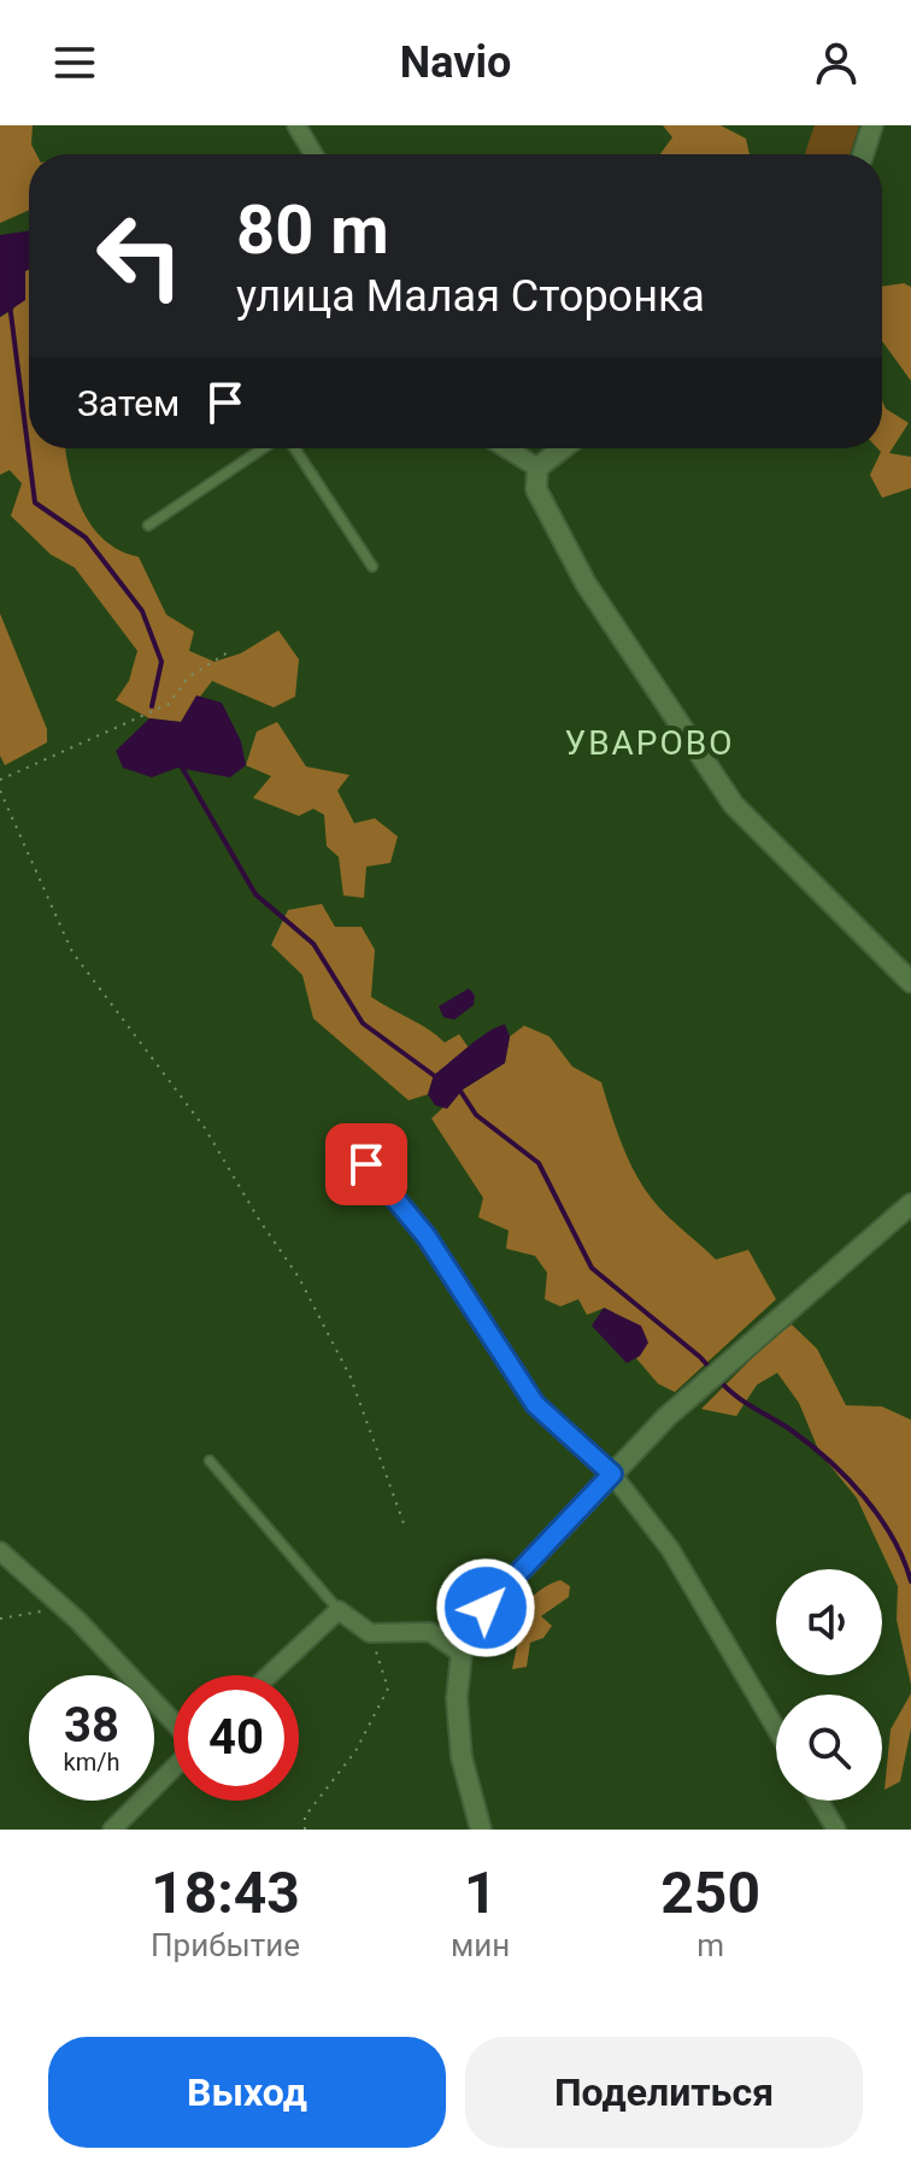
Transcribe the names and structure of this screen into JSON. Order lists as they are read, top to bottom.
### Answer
{
  "districts": ["УВАРОВО"],
  "page": {
    "header": "Navio",
    "turn": ["80 m", "улица Малая Сторонка"],
    "then": "Затем",
    "speed": "38 km/h",
    "limit": "40",
    "eta": [
      "18:43",
      "Прибытие",
      "1",
      "мин",
      "250",
      "m"
    ],
    "buttons": ["Выход", "Поделиться"]
  }
}
